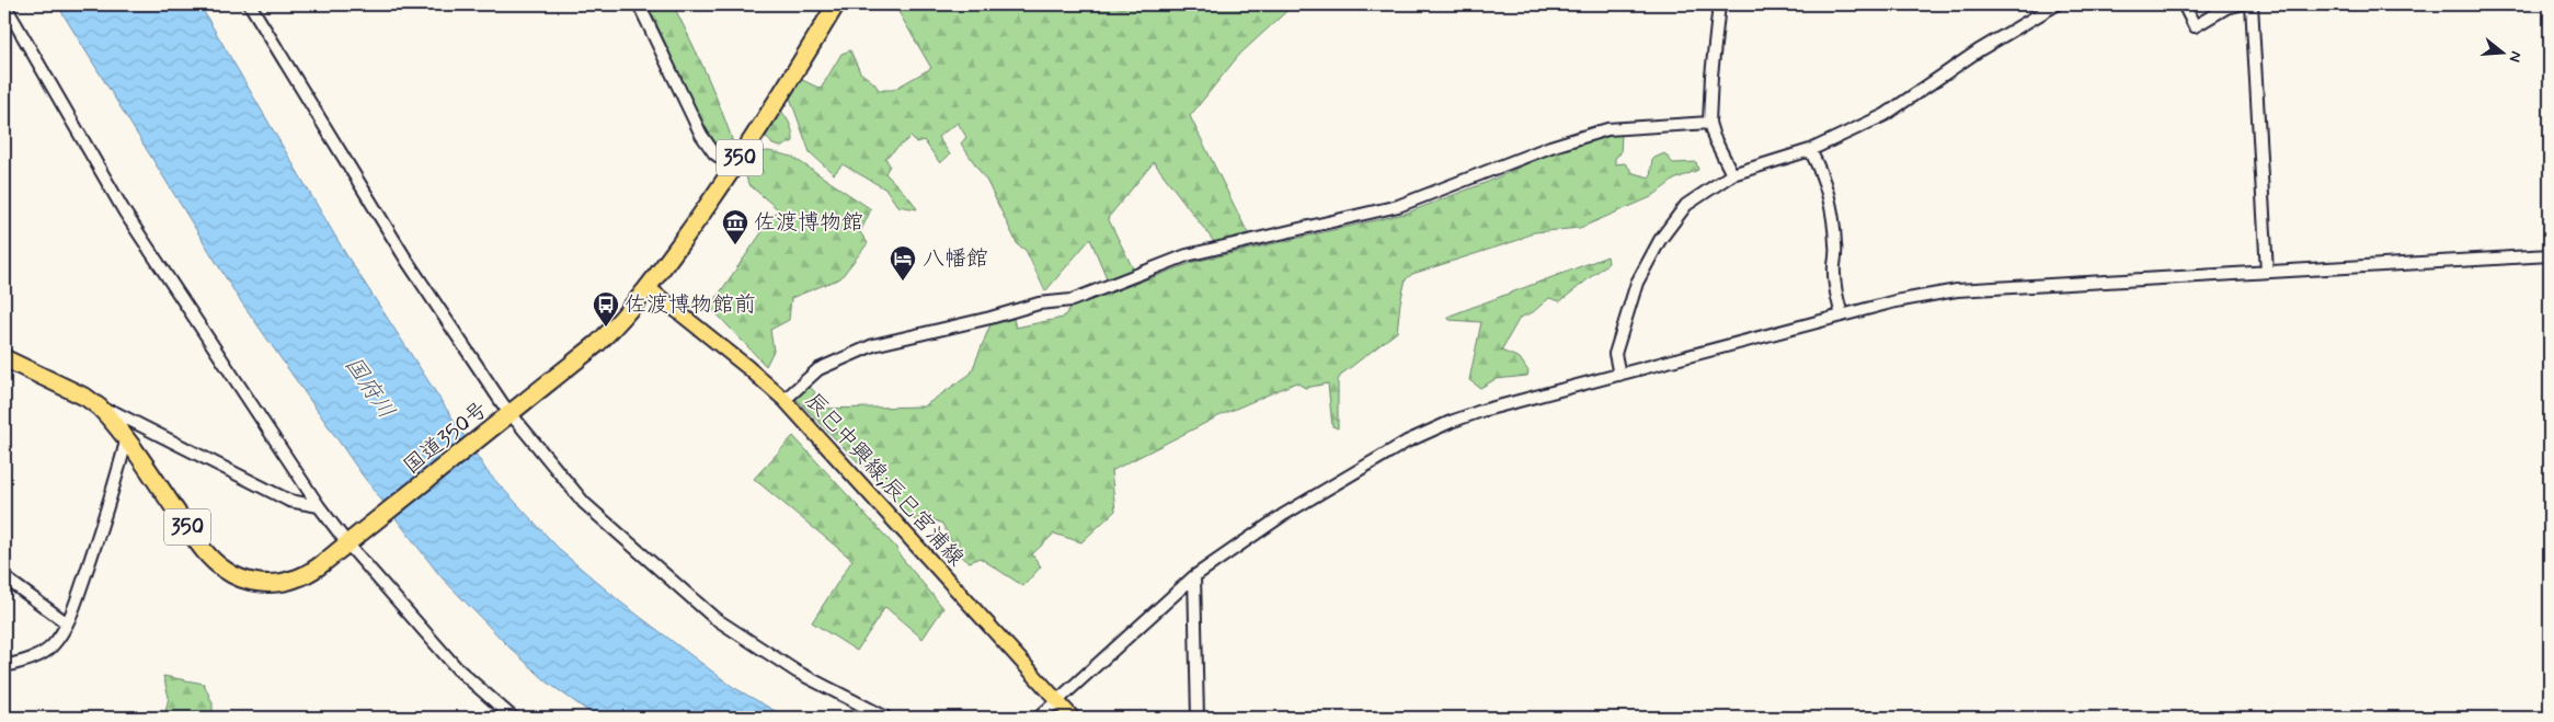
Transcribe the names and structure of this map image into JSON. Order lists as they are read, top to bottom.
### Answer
{
  "streets": {
    "highway": ["350", "国道350号"],
    "main road": ["辰巳中興線;辰巳宮浦線"]
  },
  "crossings": [
    ["国道350号", "辰巳中興線;辰巳宮浦線"]
  ],
  "water": ["国府川"],
  "places": {
    "museum": ["佐渡博物館"],
    "hotel": ["八幡館"],
    "bus stop": ["佐渡博物館前"]
  },
  "north": "right"
}
